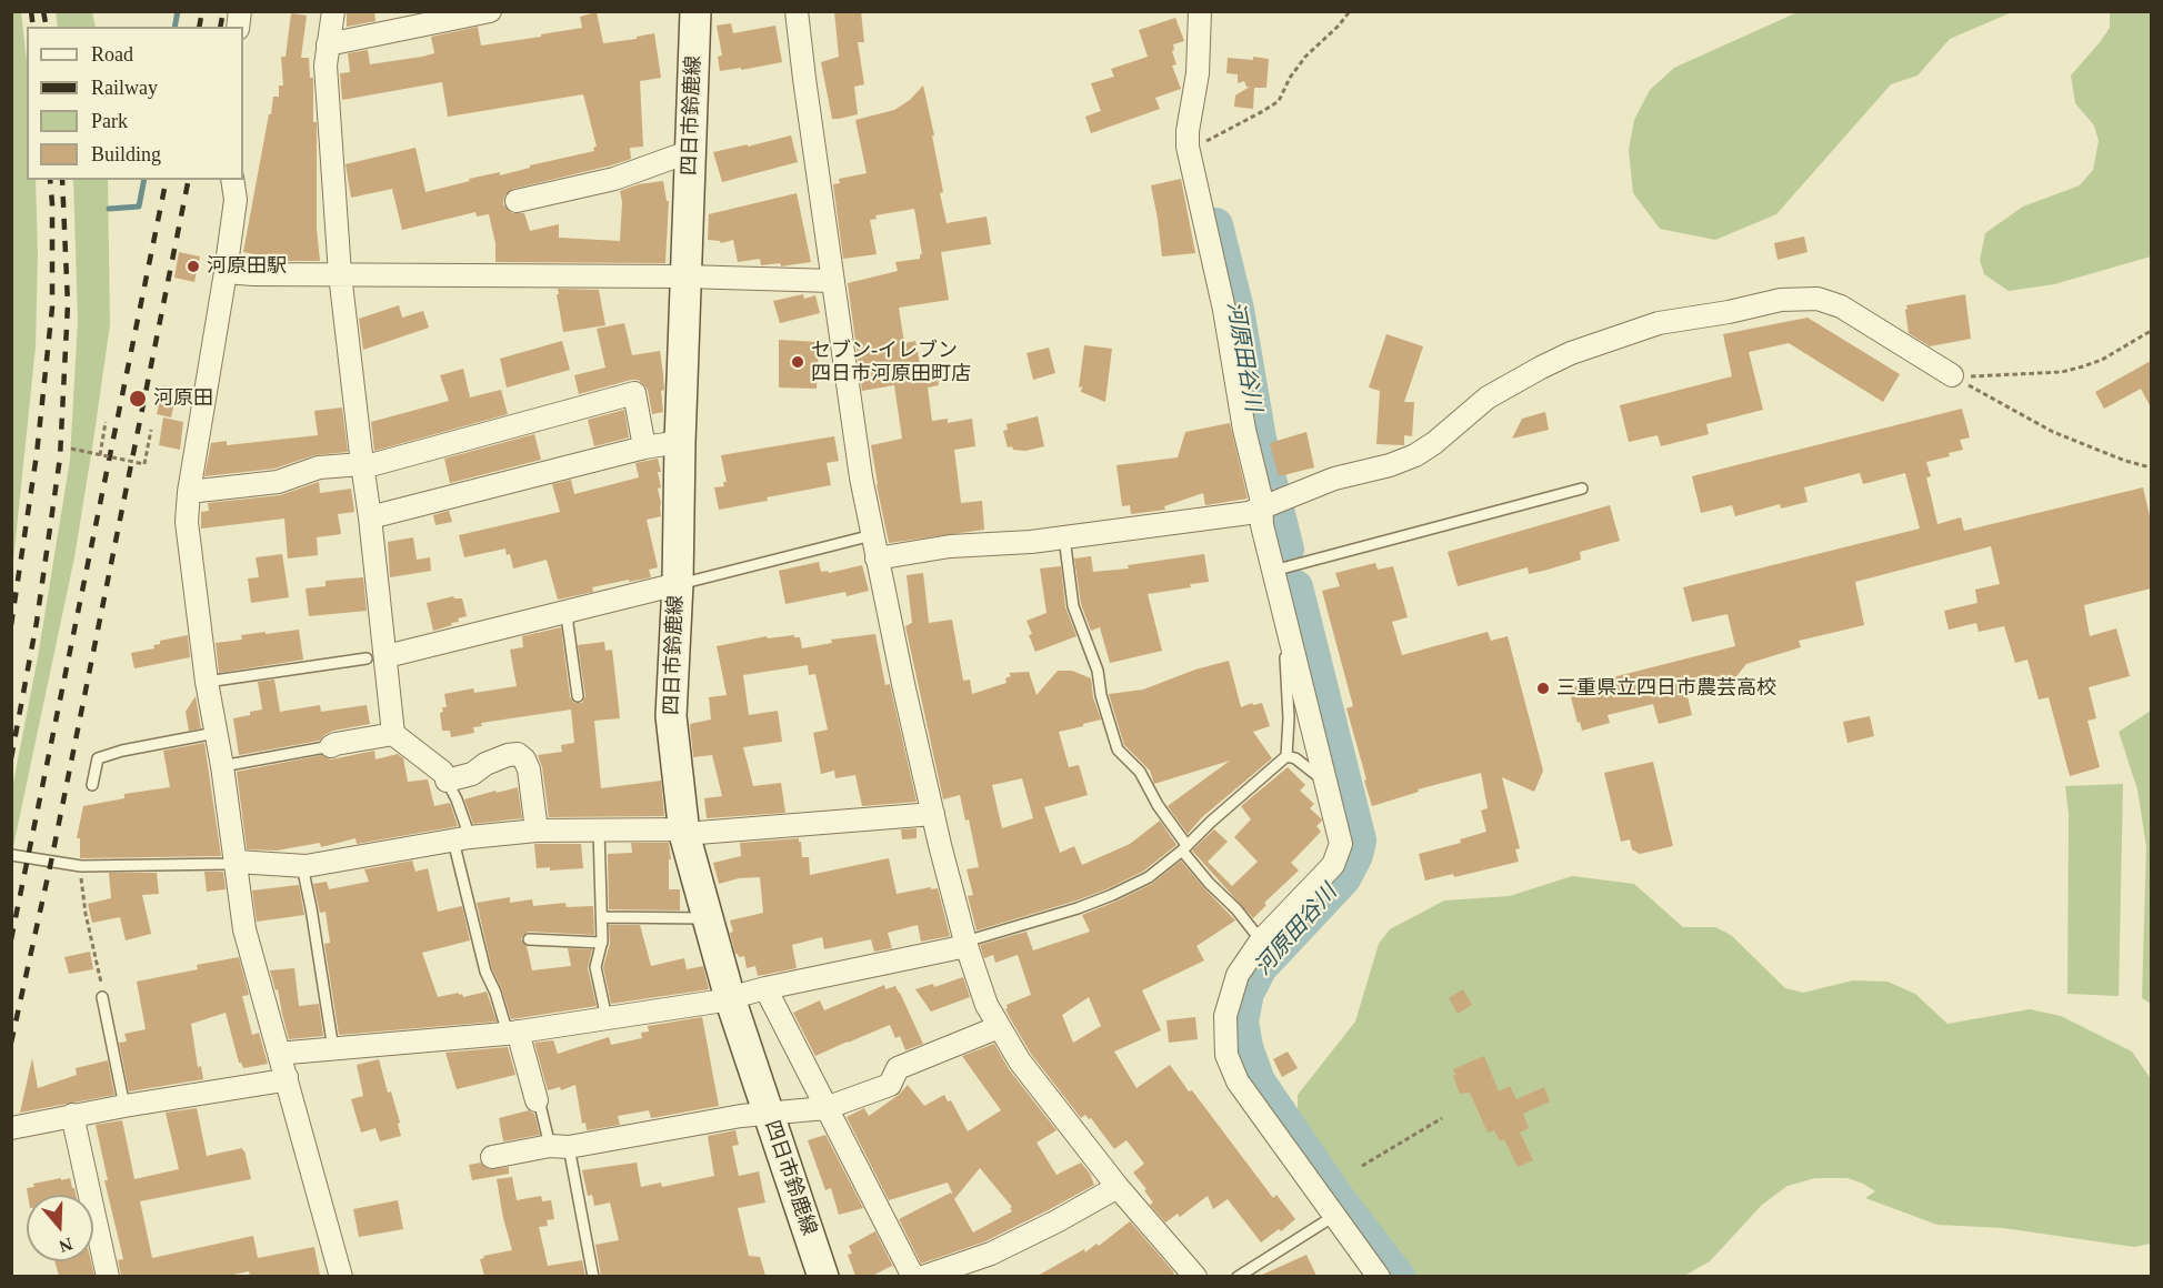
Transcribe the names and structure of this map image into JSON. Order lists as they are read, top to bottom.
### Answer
{
  "streets": {
    "main road": ["四日市鈴鹿線"]
  },
  "water": ["河原田谷川"],
  "places": [
    "河原田駅",
    "セブン-イレブン 四日市河原田町店",
    "河原田",
    "三重県立四日市農芸高校"
  ],
  "legend": [
    "Road",
    "Railway",
    "Park",
    "Building"
  ],
  "north": "bottom"
}
